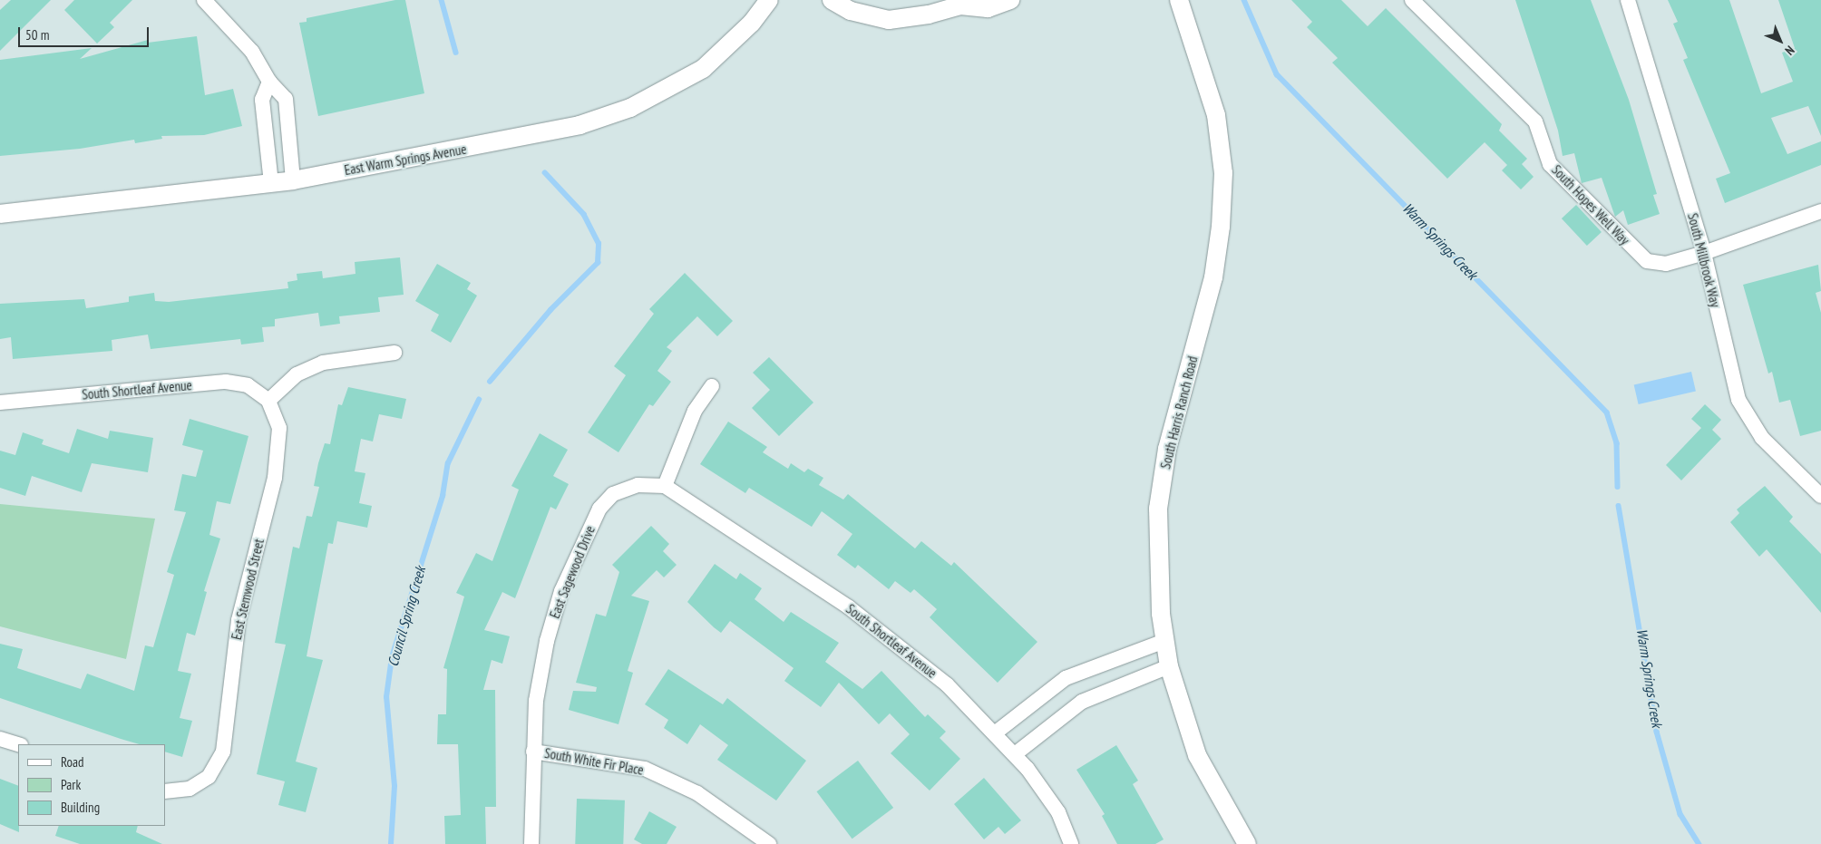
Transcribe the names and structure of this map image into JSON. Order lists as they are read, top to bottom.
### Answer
{
  "streets": {
    "street": [
      "East Warm Springs Avenue",
      "South Hopes Well Way",
      "South Millbrook Way",
      "South Shortleaf Avenue",
      "South Harris Ranch Road",
      "East Sagewood Drive",
      "East Stemwood Street",
      "South White Fir Place"
    ]
  },
  "crossings": [
    ["South Hopes Well Way", "South Millbrook Way"],
    ["South Shortleaf Avenue", "East Sagewood Drive"],
    ["South Shortleaf Avenue", "East Stemwood Street"],
    ["East Sagewood Drive", "South White Fir Place"]
  ],
  "water": ["Warm Springs Creek", "Council Spring Creek"],
  "legend": ["Road", "Park", "Building"],
  "scale_bar": "50 m",
  "north": "bottom right"
}
